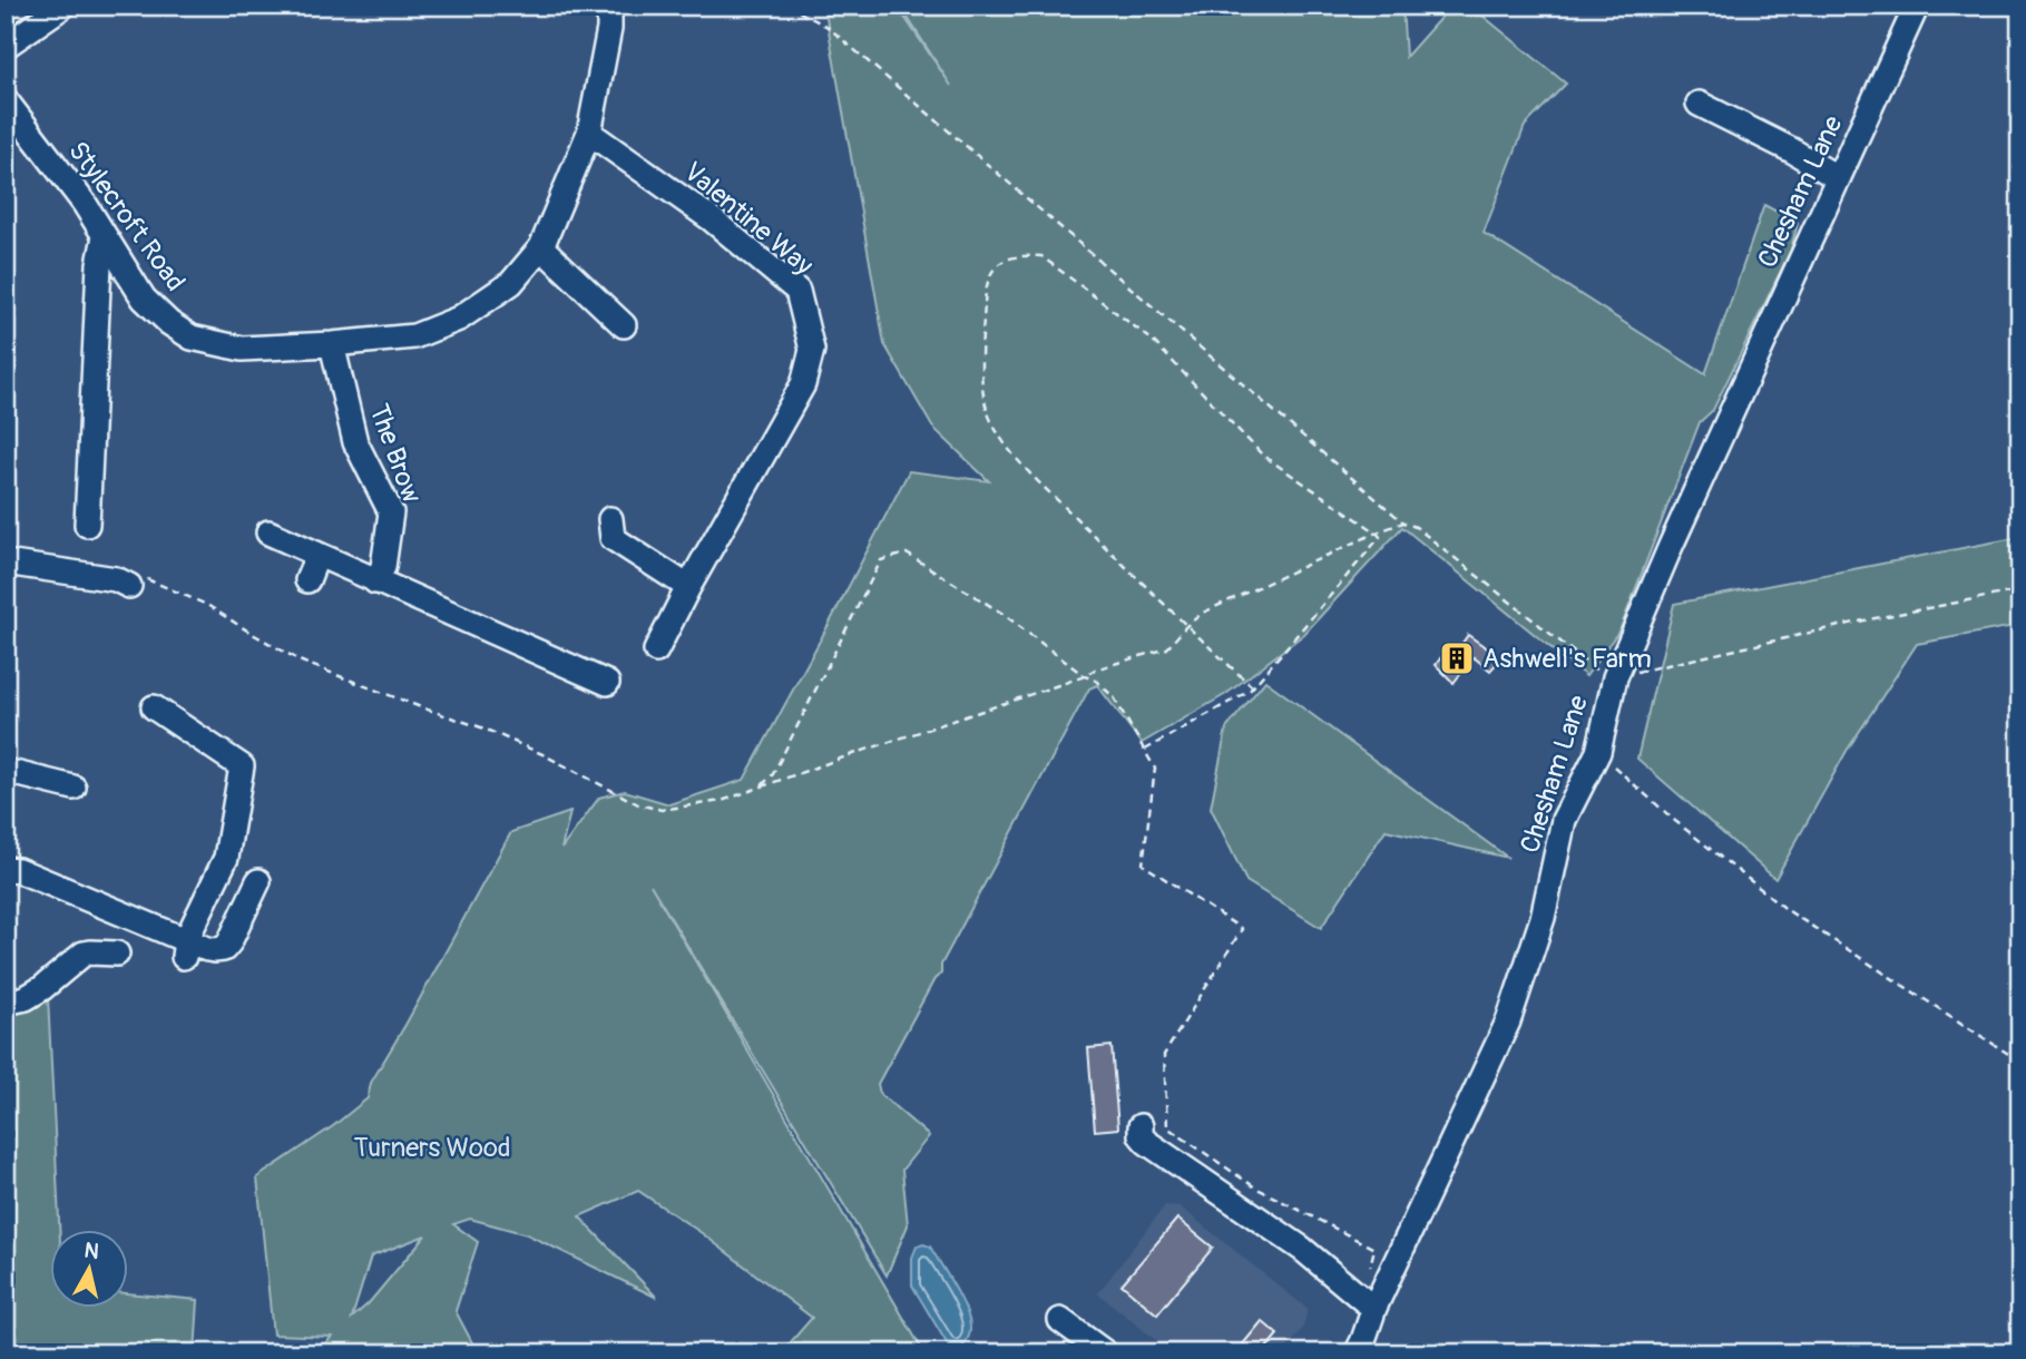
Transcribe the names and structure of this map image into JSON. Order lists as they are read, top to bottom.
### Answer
{
  "streets": {
    "street": [
      "Chesham Lane",
      "Stylecroft Road",
      "Valentine Way",
      "The Brow"
    ]
  },
  "crossings": [
    ["Stylecroft Road", "Valentine Way"],
    ["Stylecroft Road", "The Brow"]
  ],
  "parks": ["Turners Wood"],
  "places": {
    "building": ["Ashwell's Farm"]
  },
  "north": "top"
}
